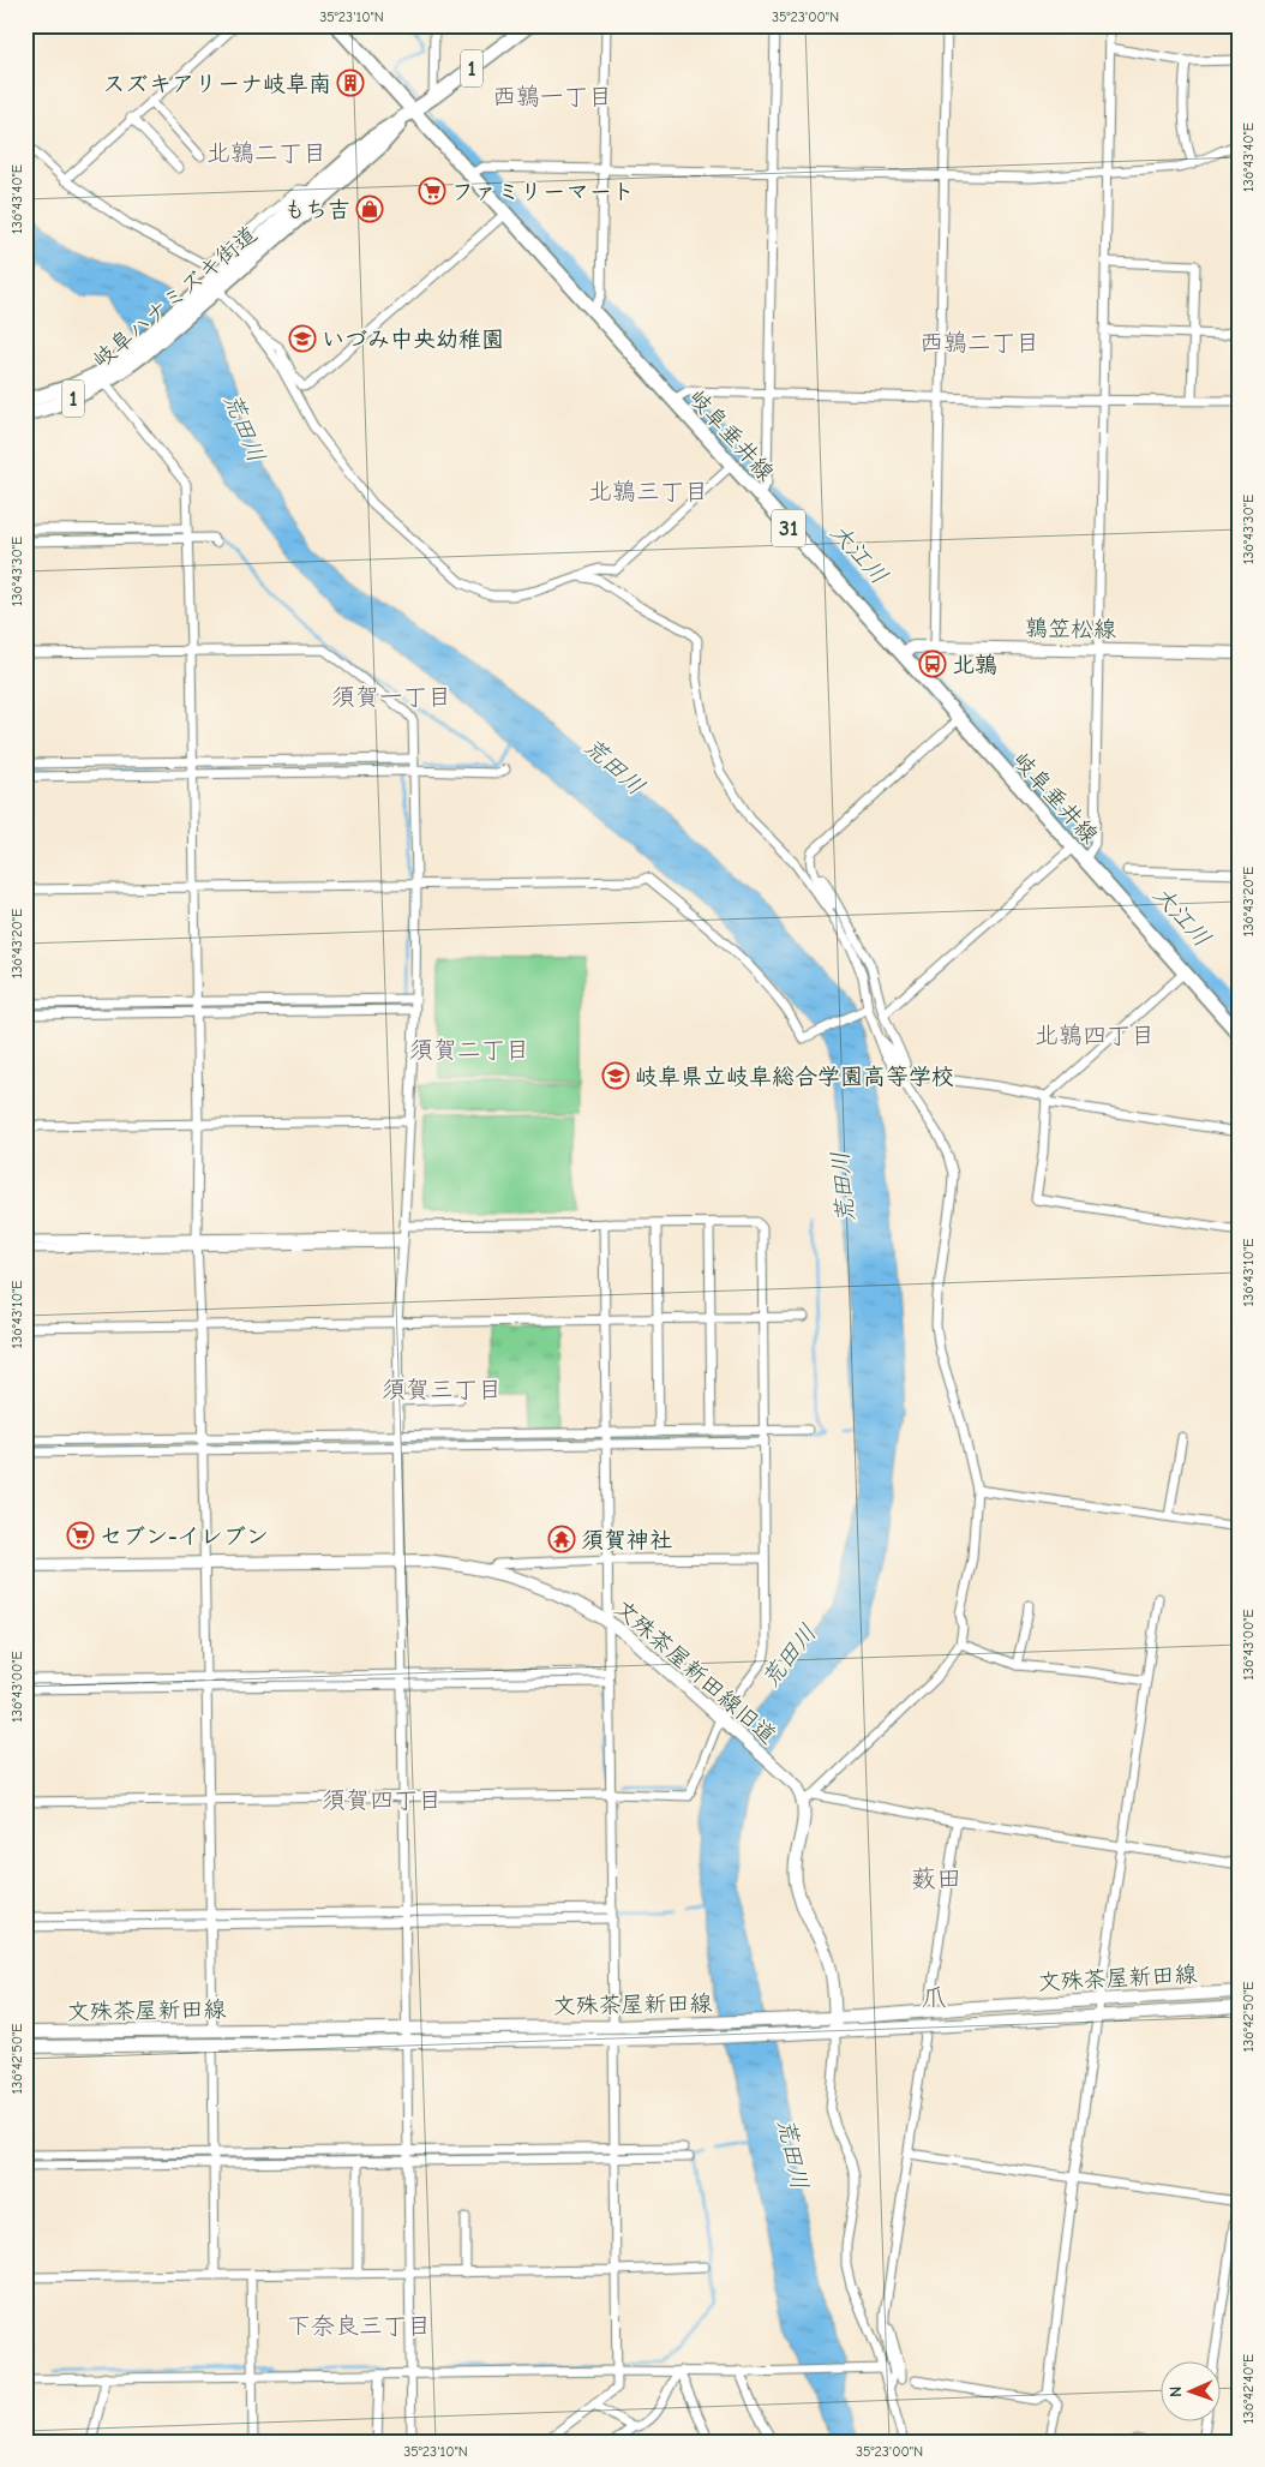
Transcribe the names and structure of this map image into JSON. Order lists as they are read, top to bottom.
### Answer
{
  "streets": {
    "main road": [
      "1",
      "岐阜ハナミズキ街道",
      "岐阜垂井線",
      "31",
      "鶉笠松線",
      "文殊茶屋新田線旧道",
      "文殊茶屋新田線"
    ]
  },
  "crossings": [
    ["岐阜ハナミズキ街道", "岐阜垂井線"],
    ["岐阜垂井線", "鶉笠松線"]
  ],
  "districts": [
    "西鶉一丁目",
    "北鶉二丁目",
    "西鶉二丁目",
    "北鶉三丁目",
    "須賀一丁目",
    "北鶉四丁目",
    "須賀二丁目",
    "須賀三丁目",
    "須賀四丁目",
    "薮田",
    "爪",
    "下奈良三丁目"
  ],
  "water": ["荒田川", "大江川"],
  "places": {
    "building": ["スズキアリーナ岐阜南"],
    "supermarket": ["ファミリーマート", "セブン-イレブン"],
    "shop": ["もち吉"],
    "school or university": ["いづみ中央幼稚園", "岐阜県立岐阜総合学園高等学校"],
    "bus stop": ["北鶉"],
    "temple": ["須賀神社"]
  },
  "north": "left",
  "coordinates": [
    "35°23'10\"N",
    "35°23'00\"N",
    "136°43'40\"E",
    "136°43'30\"E",
    "136°43'20\"E",
    "136°43'10\"E",
    "136°43'00\"E",
    "136°42'50\"E",
    "136°42'40\"E"
  ]
}
